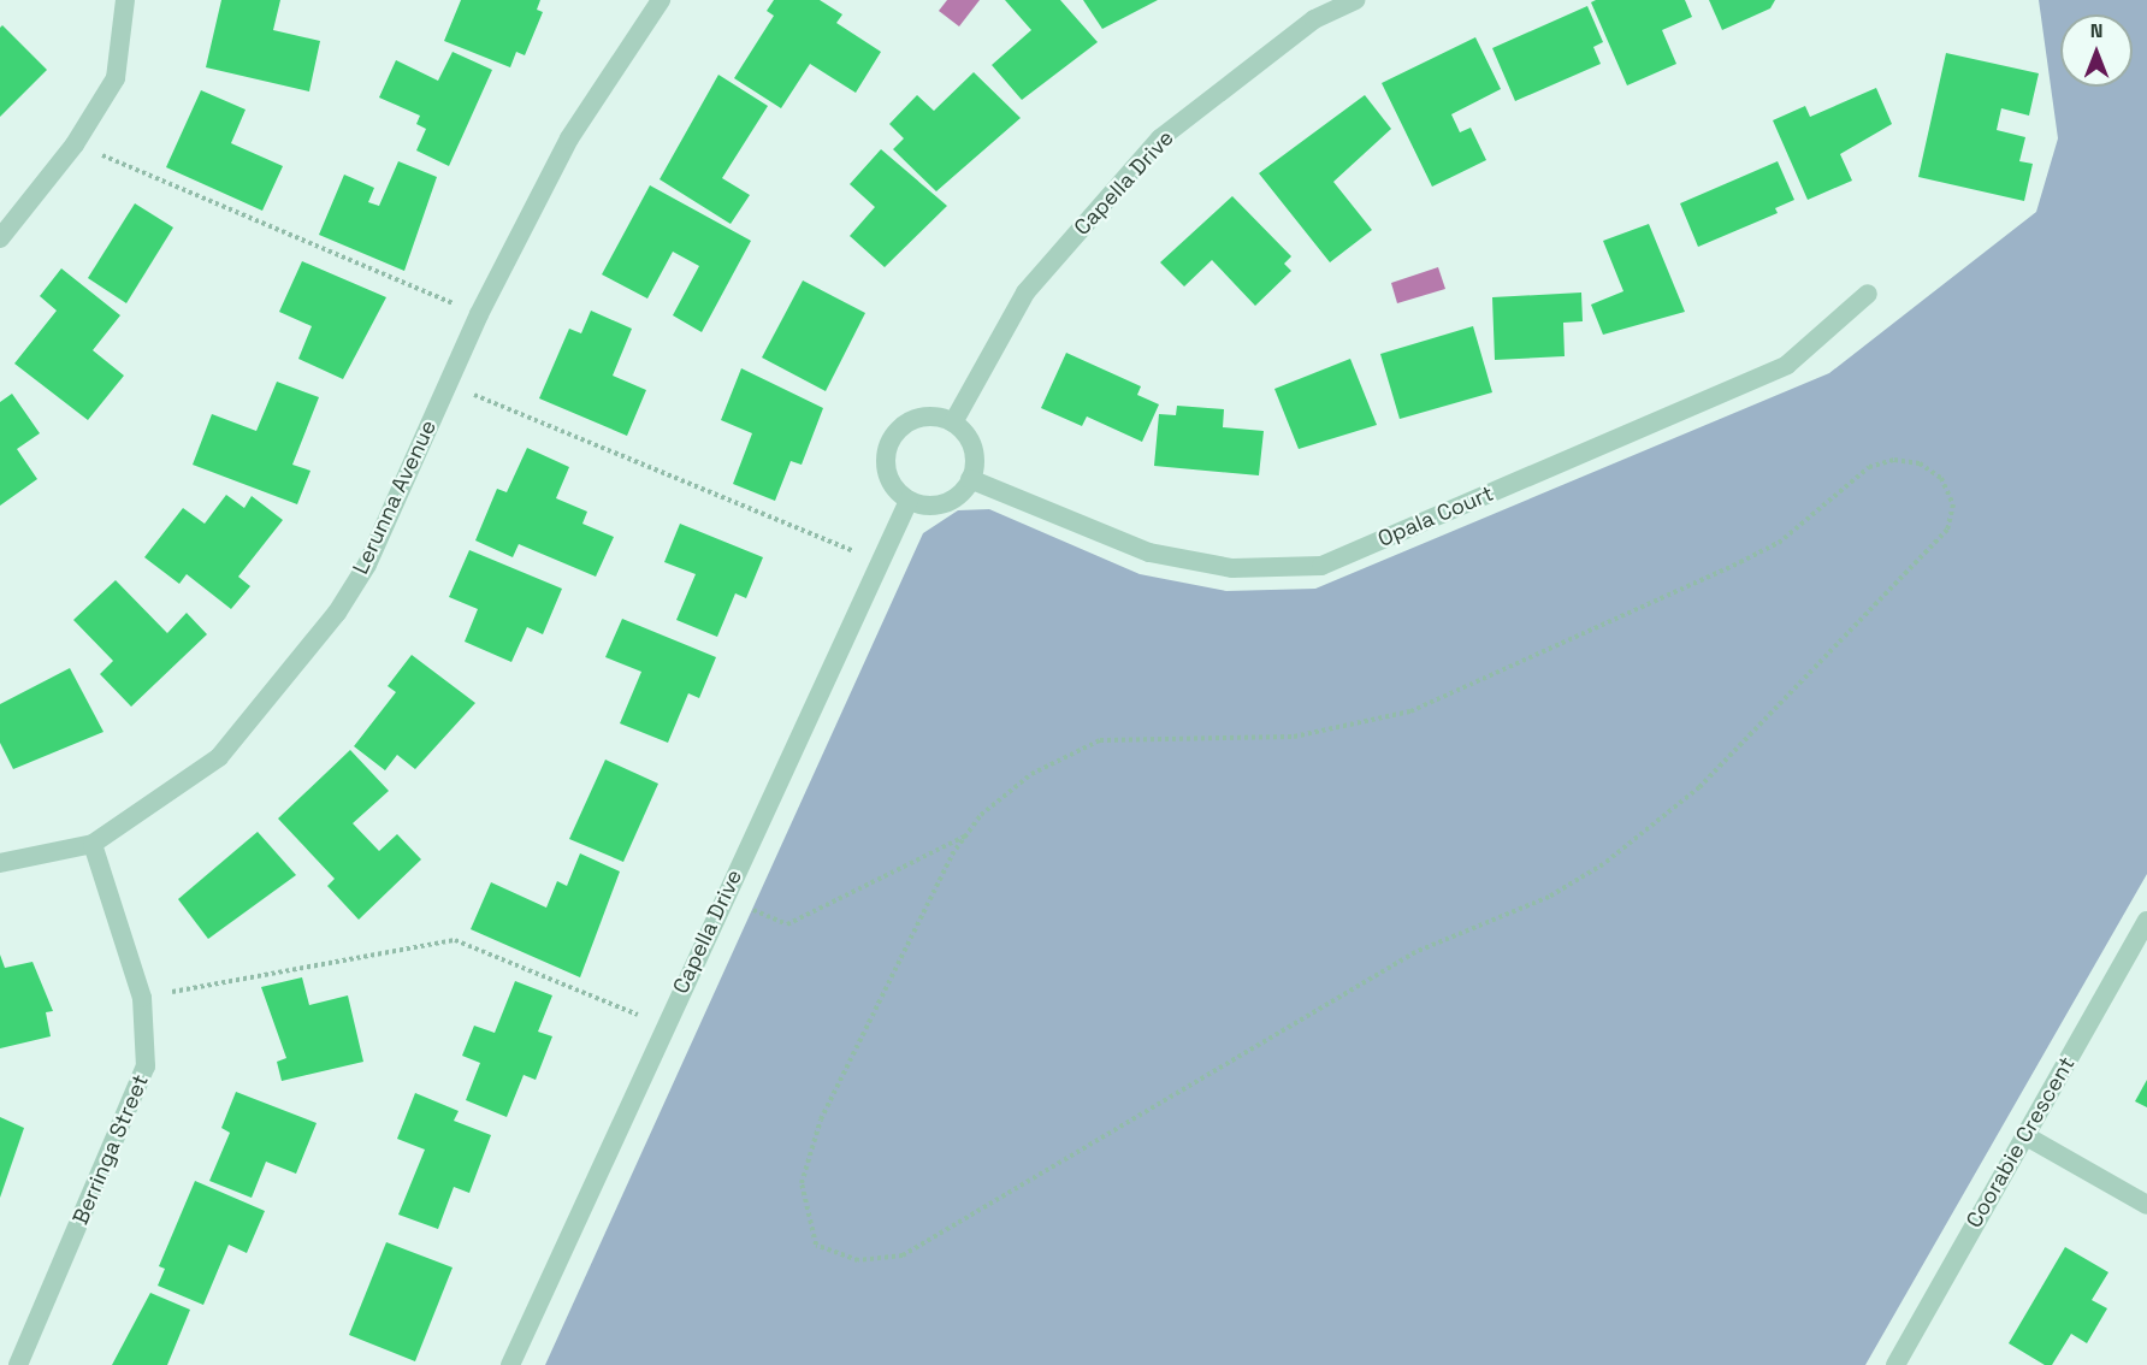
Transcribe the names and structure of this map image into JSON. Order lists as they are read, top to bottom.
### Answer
{
  "streets": {
    "street": [
      "Capella Drive",
      "Lerunna Avenue",
      "Opala Court",
      "Coorabie Crescent",
      "Berringa Street"
    ]
  },
  "crossings": [
    ["Capella Drive", "Opala Court"],
    ["Lerunna Avenue", "Berringa Street"]
  ],
  "north": "top"
}
